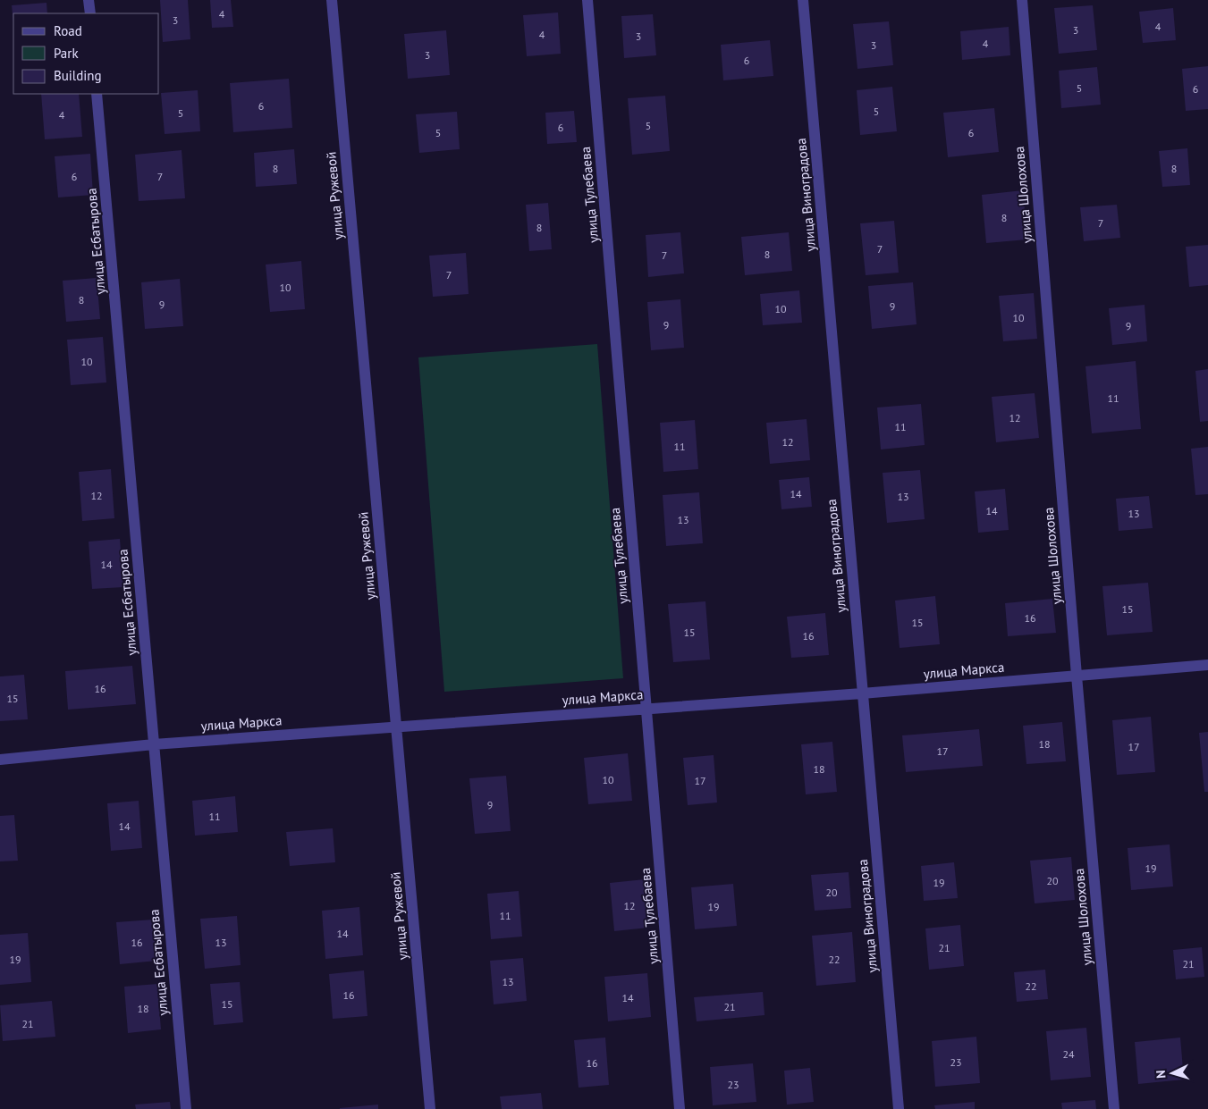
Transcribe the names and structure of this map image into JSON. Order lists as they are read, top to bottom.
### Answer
{
  "streets": {
    "street": [
      "улица Тулебаева",
      "улица Виноградова",
      "улица Шолохова",
      "улица Ружевой",
      "улица Есбатырова",
      "улица Маркса"
    ]
  },
  "crossings": [
    ["улица Тулебаева", "улица Маркса"],
    ["улица Виноградова", "улица Маркса"],
    ["улица Шолохова", "улица Маркса"],
    ["улица Ружевой", "улица Маркса"],
    ["улица Есбатырова", "улица Маркса"]
  ],
  "house_numbers": [
    "4",
    "3",
    "4",
    "3",
    "4",
    "3",
    "4",
    "3",
    "3",
    "6",
    "5",
    "6",
    "6",
    "5",
    "5",
    "4",
    "5",
    "6",
    "5",
    "6",
    "8",
    "8",
    "6",
    "7",
    "8",
    "7",
    "8",
    "7",
    "8",
    "7",
    "7",
    "10",
    "8",
    "9",
    "9",
    "10",
    "10",
    "9",
    "9",
    "10",
    "11",
    "12",
    "11",
    "12",
    "11",
    "14",
    "12",
    "13",
    "14",
    "13",
    "13",
    "14",
    "15",
    "16",
    "15",
    "15",
    "16",
    "16",
    "15",
    "18",
    "17",
    "17",
    "18",
    "10",
    "17",
    "9",
    "11",
    "14",
    "19",
    "20",
    "19",
    "20",
    "12",
    "19",
    "11",
    "14",
    "16",
    "13",
    "21",
    "19",
    "22",
    "21",
    "13",
    "22",
    "16",
    "14",
    "15",
    "21",
    "18",
    "21",
    "24",
    "23",
    "16",
    "23"
  ],
  "legend": ["Road", "Park", "Building"],
  "north": "left"
}
